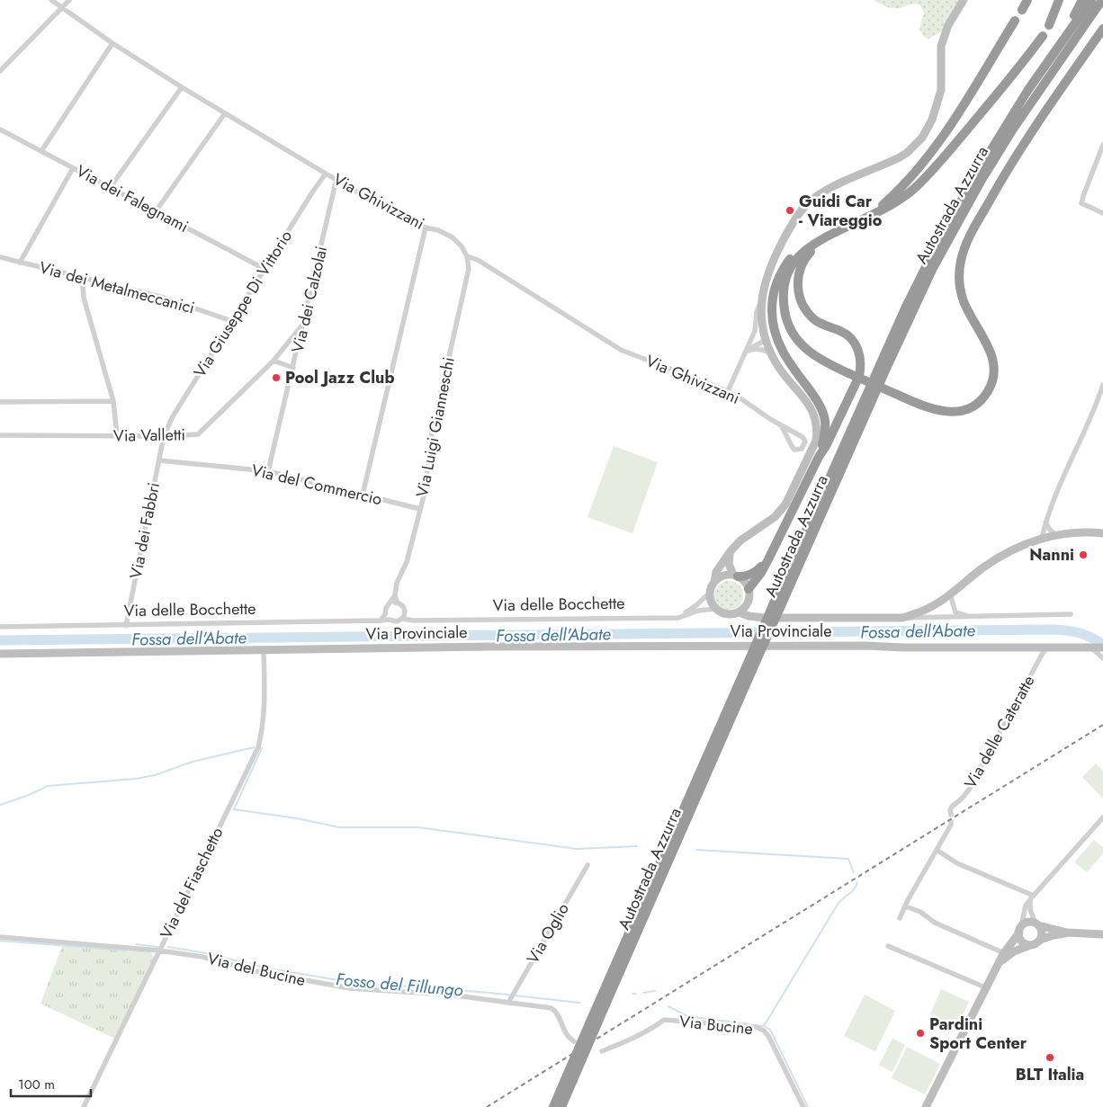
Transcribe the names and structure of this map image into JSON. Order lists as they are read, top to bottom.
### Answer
{
  "streets": {
    "highway": ["Autostrada Azzurra"],
    "main road": ["Via Provinciale"],
    "street": [
      "Via dei Falegnami",
      "Via Ghivizzani",
      "Via dei Metalmeccanici",
      "Via dei Calzolai",
      "Via Giuseppe Di Vittorio",
      "Via Luigi Gianneschi",
      "Via Valletti",
      "Via del Commercio",
      "Via dei Fabbri",
      "Via delle Bocchette",
      "Via delle Cateratte",
      "Via del Fiaschetto",
      "Via Oglio",
      "Via del Bucine",
      "Via Bucine"
    ]
  },
  "crossings": [
    ["Via dei Falegnami", "Via Giuseppe Di Vittorio"],
    ["Via Ghivizzani", "Via dei Calzolai"],
    ["Via Ghivizzani", "Via Giuseppe Di Vittorio"],
    ["Via Ghivizzani", "Via Luigi Gianneschi"],
    ["Via dei Metalmeccanici", "Via Giuseppe Di Vittorio"],
    ["Via dei Calzolai", "Via Valletti"],
    ["Via dei Calzolai", "Via del Commercio"],
    ["Via Giuseppe Di Vittorio", "Via Valletti"],
    ["Via Giuseppe Di Vittorio", "Via dei Fabbri"],
    ["Via Luigi Gianneschi", "Via del Commercio"],
    ["Via Luigi Gianneschi", "Via delle Bocchette"],
    ["Via Valletti", "Via dei Fabbri"],
    ["Via del Commercio", "Via dei Fabbri"],
    ["Via dei Fabbri", "Via delle Bocchette"],
    ["Via Provinciale", "Via delle Cateratte"],
    ["Via Provinciale", "Via del Fiaschetto"],
    ["Via del Fiaschetto", "Via del Bucine"],
    ["Via Oglio", "Via del Bucine"]
  ],
  "water": ["Fossa dell'Abate", "Fosso del Fillungo"],
  "places": [
    "Guidi Car - Viareggio",
    "Pool Jazz Club",
    "Nanni",
    "Pardini Sport Center",
    "BLT Italia"
  ],
  "scale_bar": "100 m"
}
